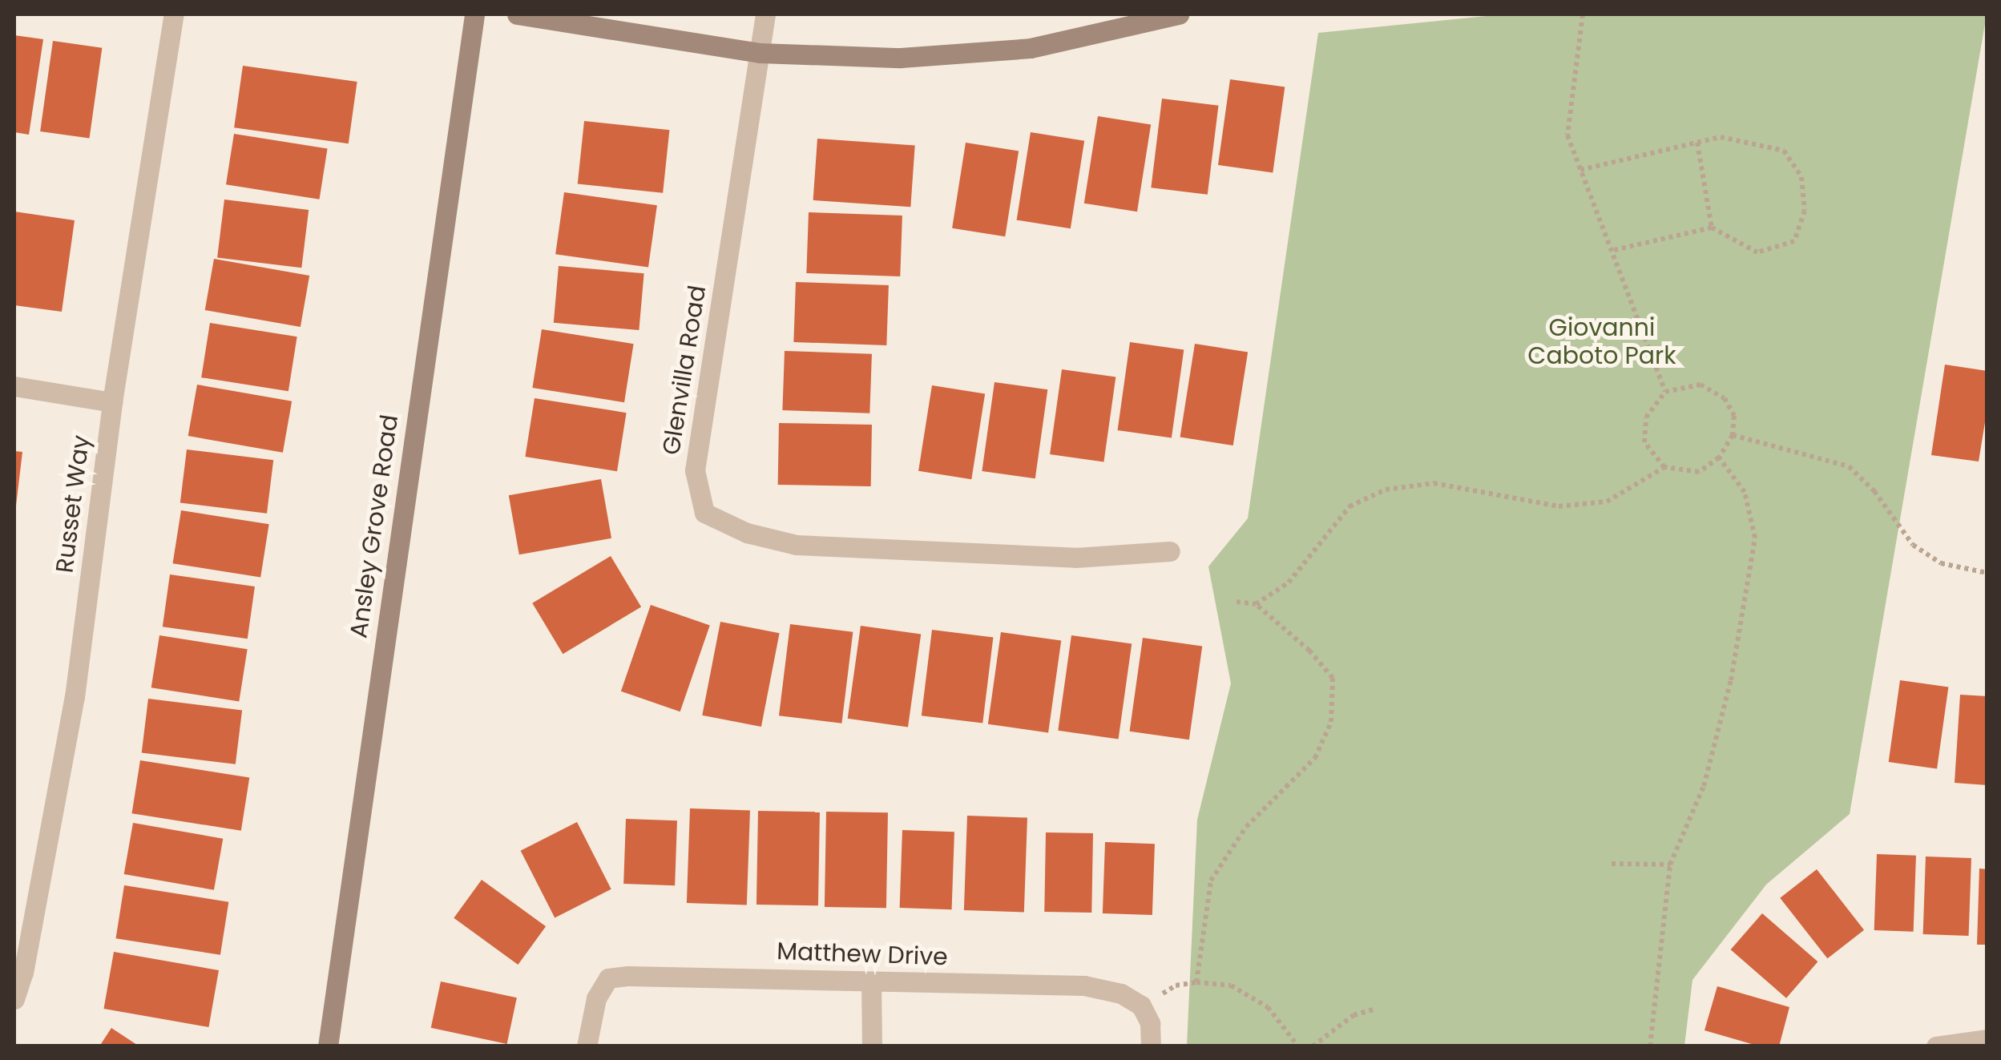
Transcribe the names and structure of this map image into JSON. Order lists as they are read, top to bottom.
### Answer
{
  "streets": {
    "street": [
      "Glenvilla Road",
      "Russet Way",
      "Ansley Grove Road",
      "Matthew Drive"
    ]
  },
  "parks": ["Giovanni Caboto Park"]
}
